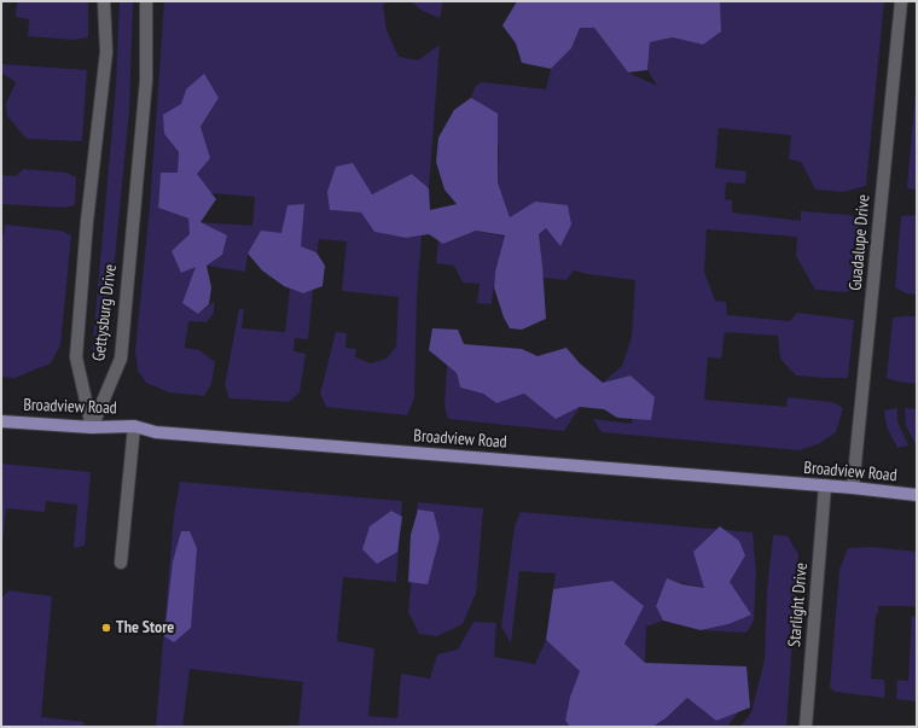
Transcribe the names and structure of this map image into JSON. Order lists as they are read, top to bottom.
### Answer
{
  "streets": {
    "main road": ["Broadview Road"],
    "street": ["Guadalupe Drive", "Gettysburg Drive", "Starlight Drive"]
  },
  "crossings": [
    ["Guadalupe Drive", "Broadview Road"],
    ["Gettysburg Drive", "Broadview Road"],
    ["Broadview Road", "Starlight Drive"]
  ],
  "places": ["The Store"]
}
